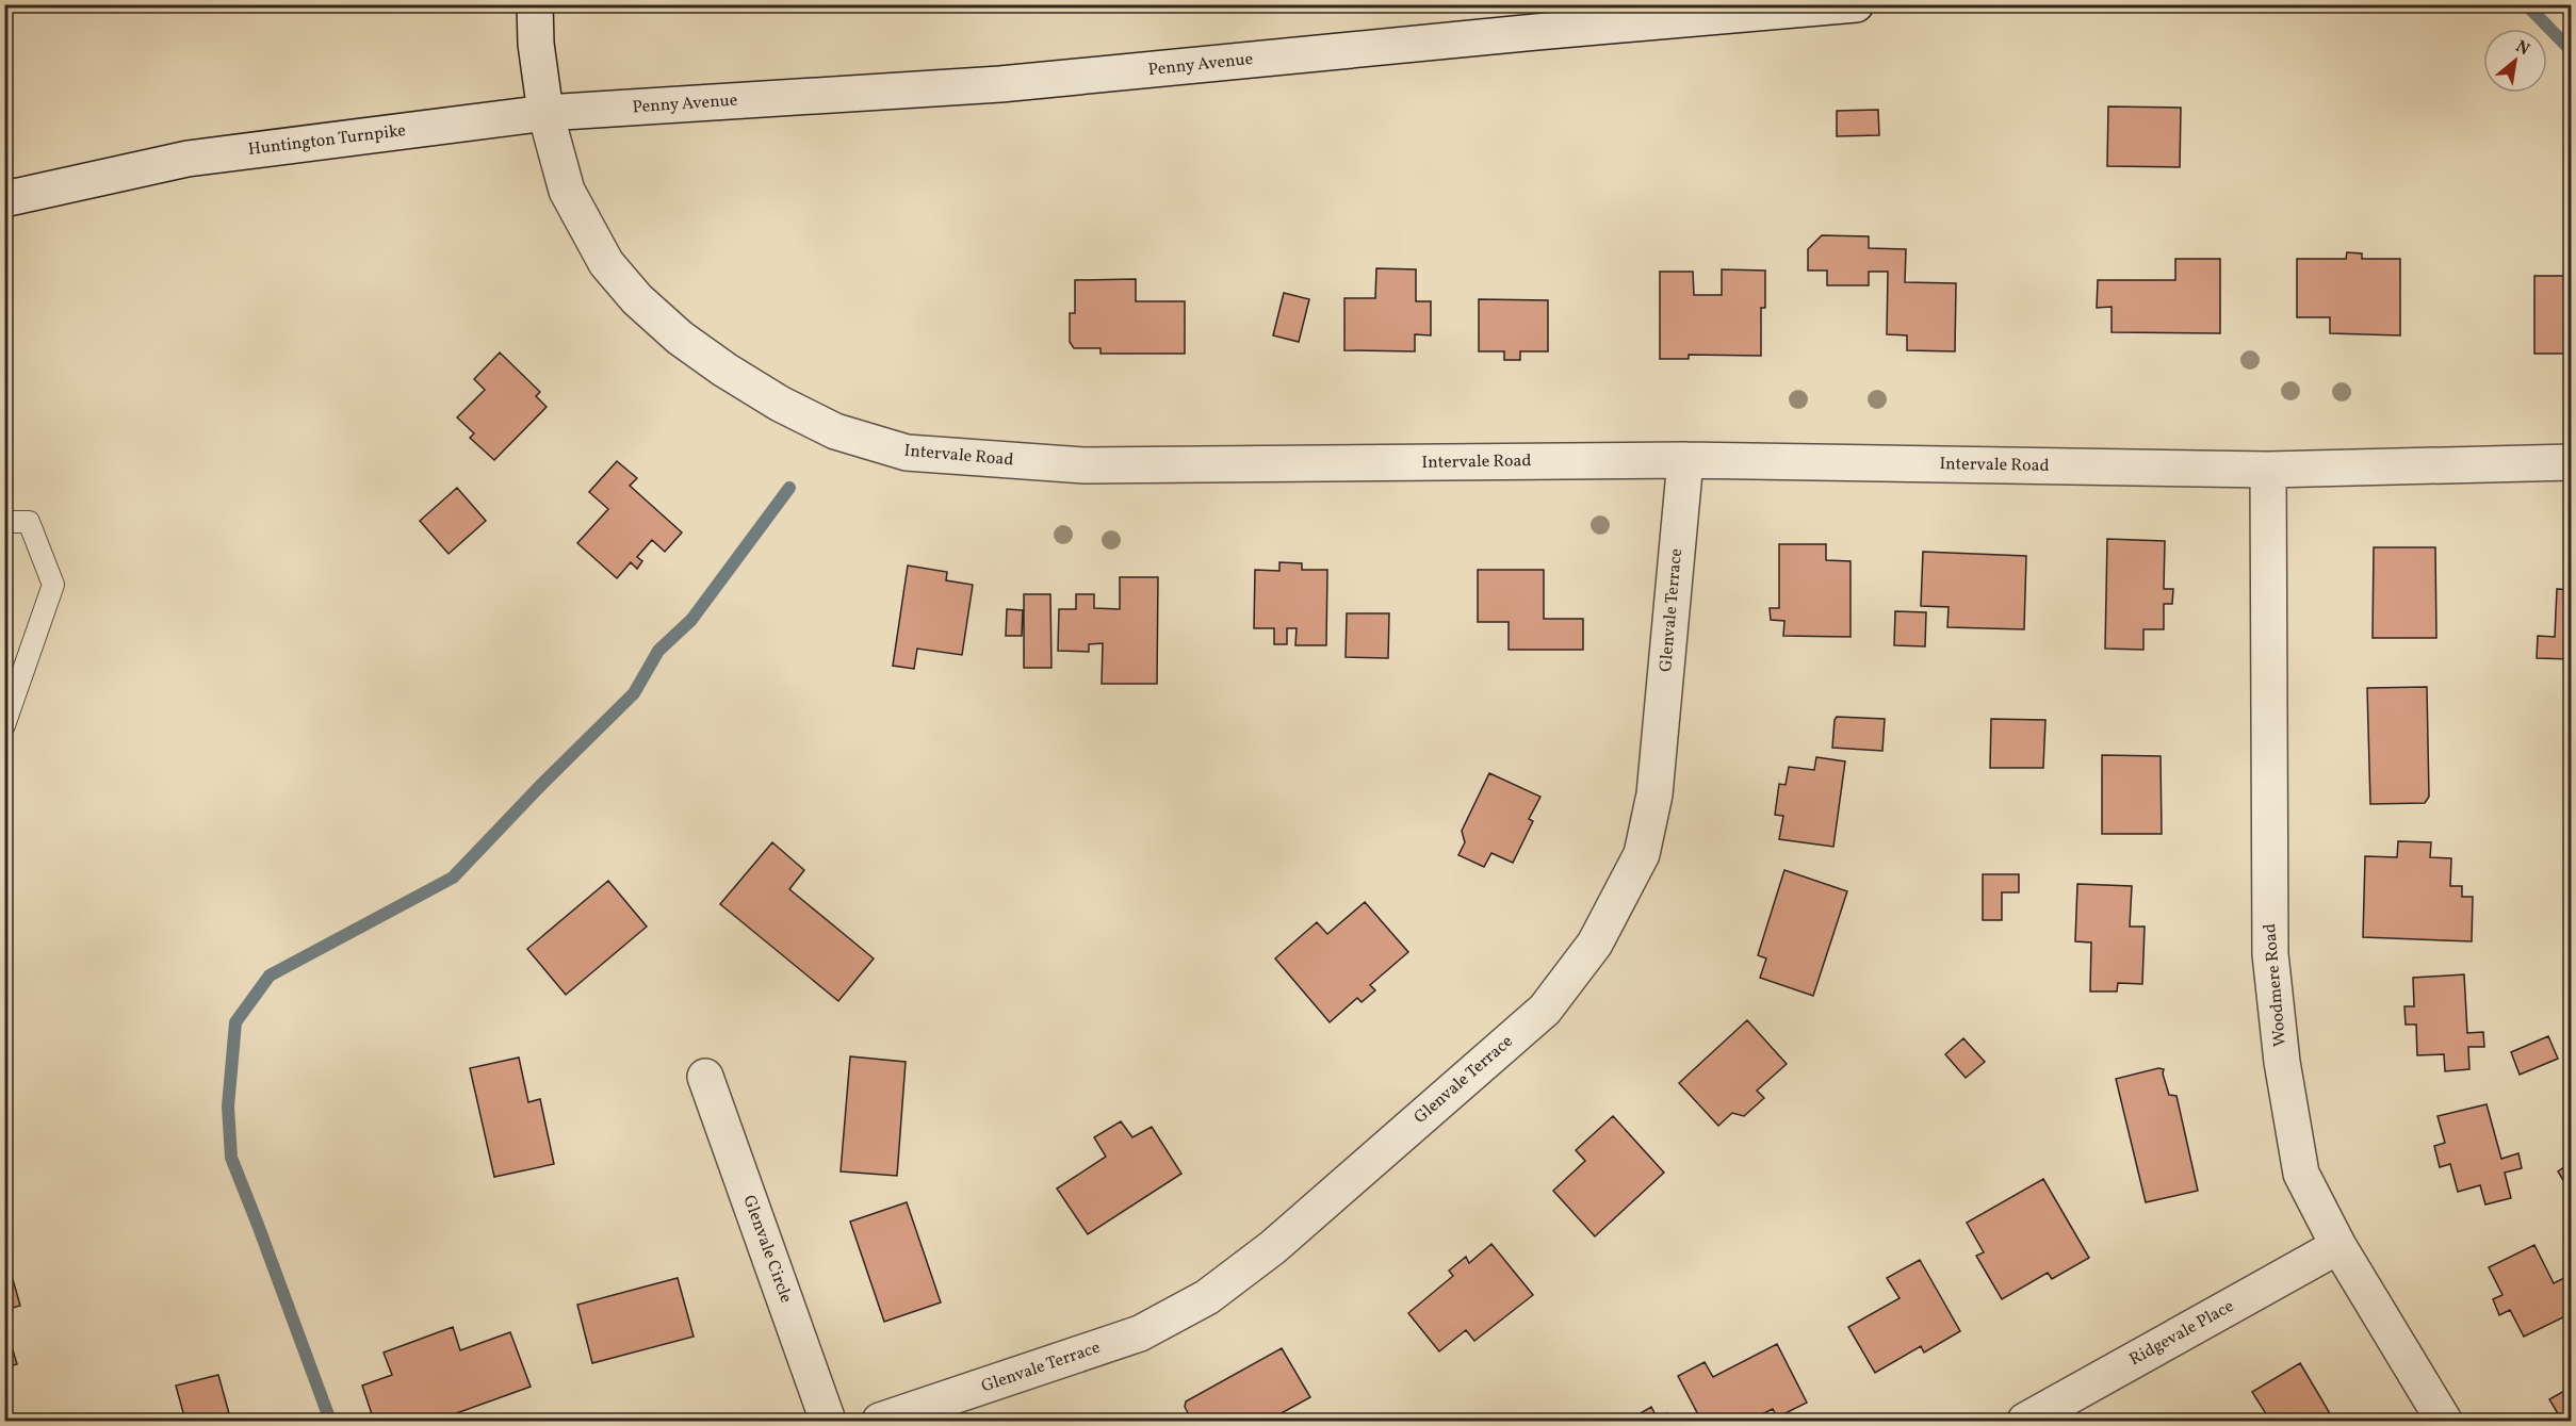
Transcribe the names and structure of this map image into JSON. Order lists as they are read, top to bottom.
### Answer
{
  "streets": {
    "street": [
      "Penny Avenue",
      "Huntington Turnpike",
      "Intervale Road",
      "Glenvale Terrace",
      "Woodmere Road",
      "Glenvale Circle",
      "Ridgevale Place"
    ]
  },
  "crossings": [
    ["Penny Avenue", "Huntington Turnpike"],
    ["Penny Avenue", "Intervale Road"],
    ["Huntington Turnpike", "Intervale Road"],
    ["Intervale Road", "Glenvale Terrace"],
    ["Intervale Road", "Woodmere Road"],
    ["Woodmere Road", "Ridgevale Place"]
  ],
  "north": "top right"
}
